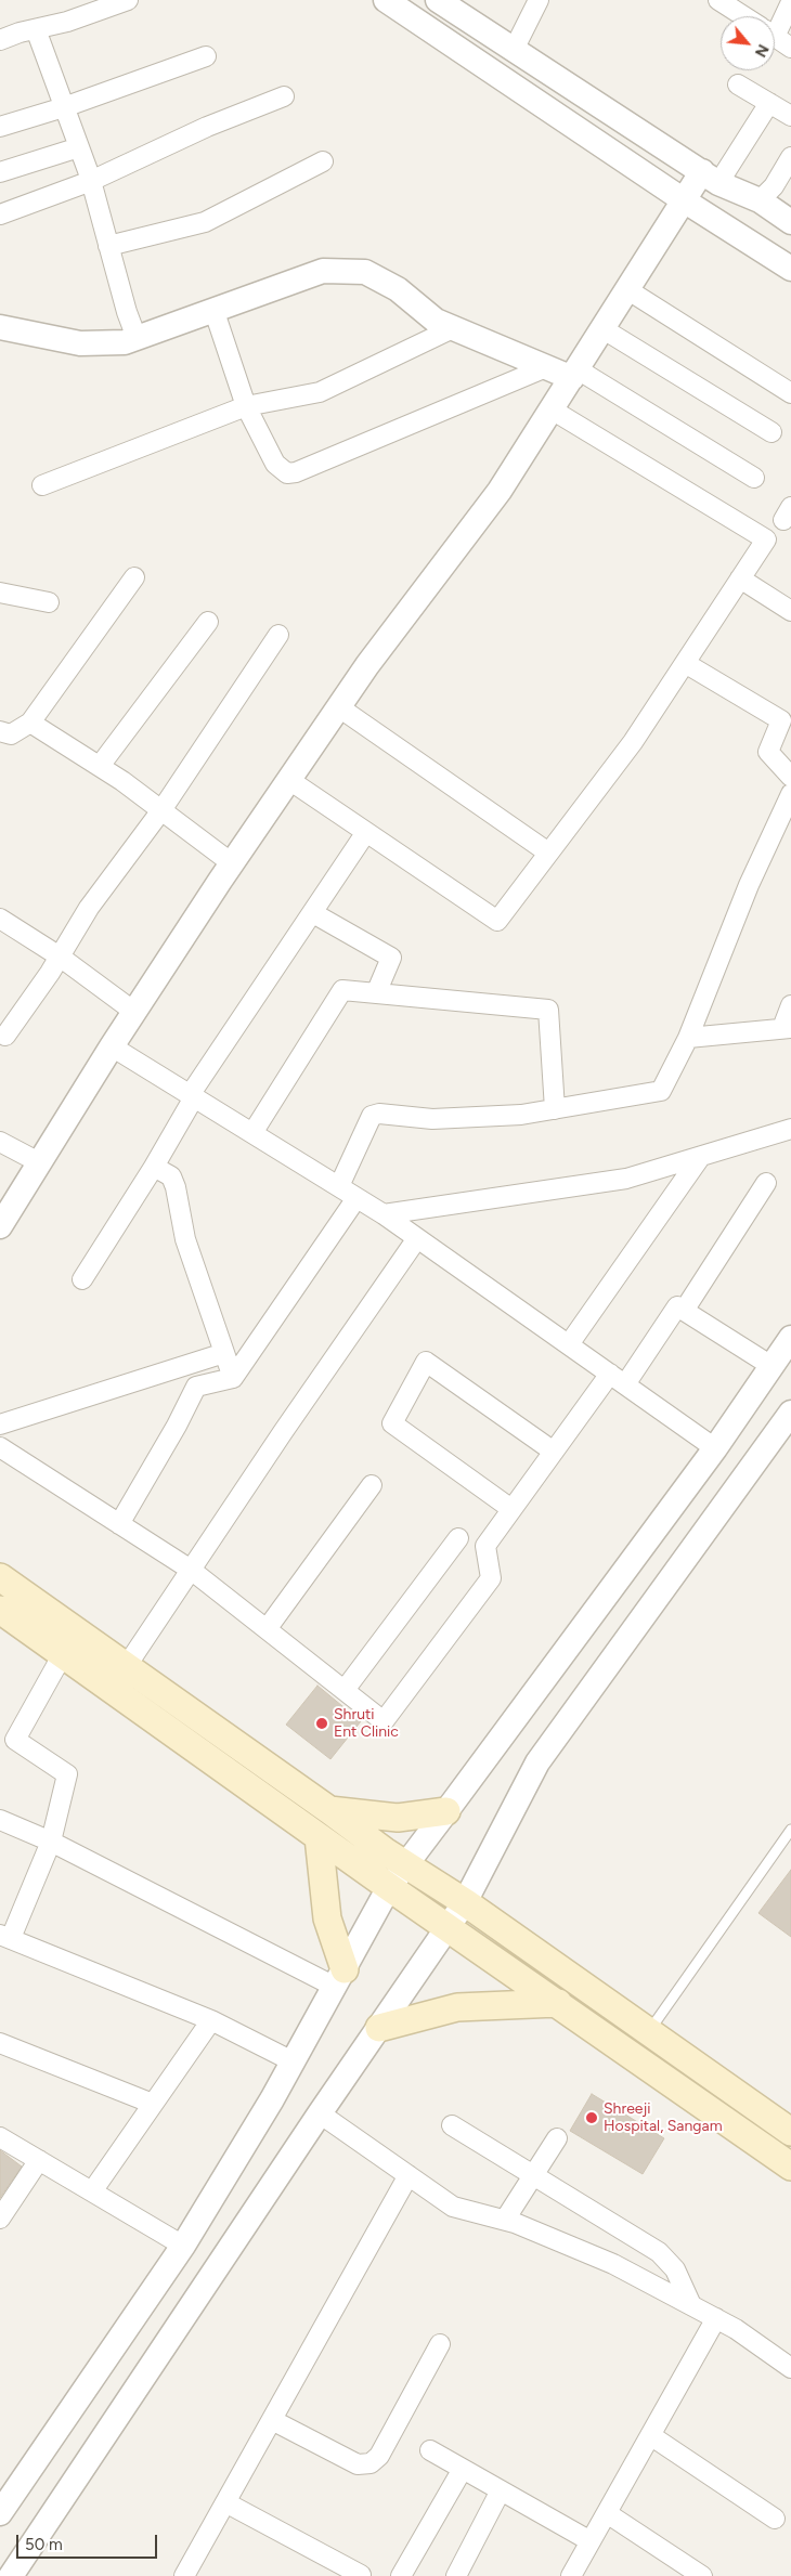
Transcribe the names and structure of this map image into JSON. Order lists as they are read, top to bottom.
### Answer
{
  "places": ["Shruti Ent Clinic", "Shreeji Hospital, Sangam"],
  "scale_bar": "50 m",
  "north": "bottom right"
}
